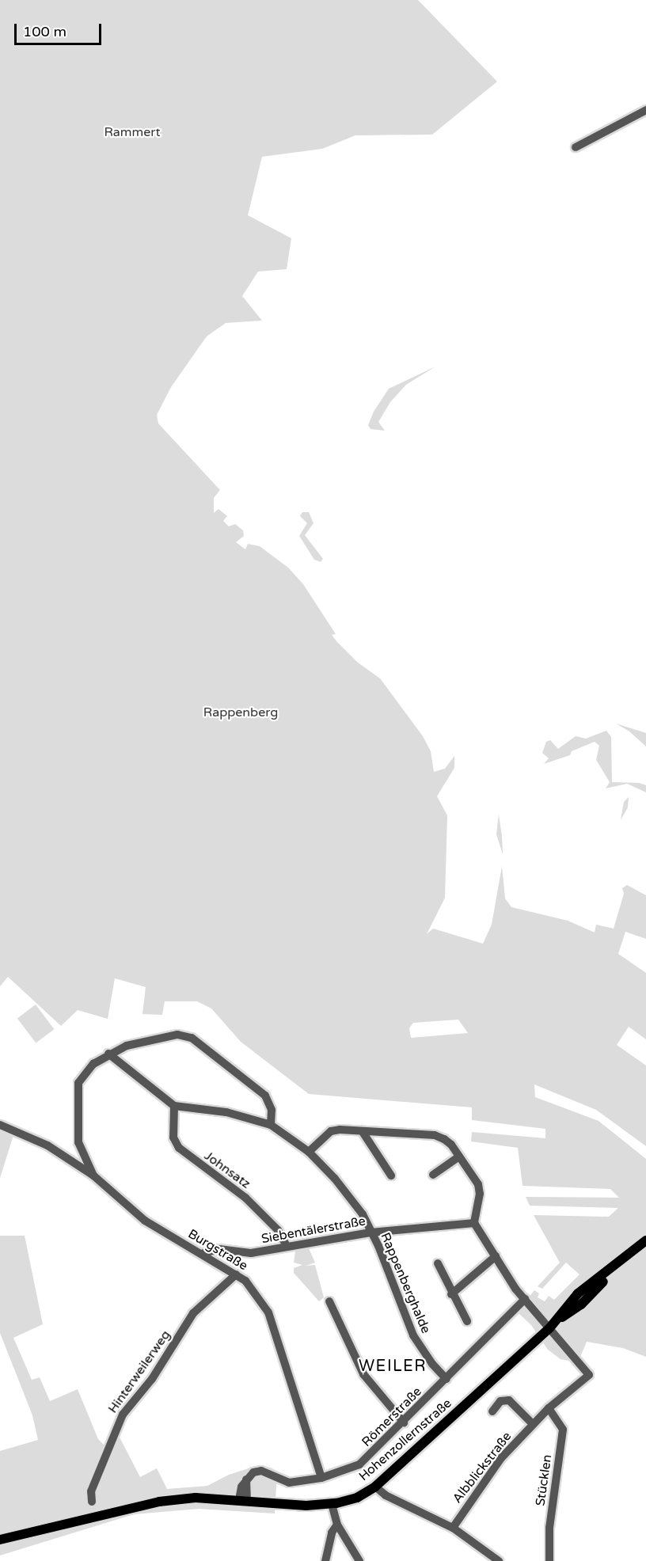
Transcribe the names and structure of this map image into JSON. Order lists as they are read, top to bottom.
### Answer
{
  "streets": {
    "main road": ["Hohenzollernstraße"],
    "street": [
      "Johnsatz",
      "Siebentälerstraße",
      "Burgstraße",
      "Rappenberghalde",
      "Hinterweilerweg",
      "Römerstraße",
      "Albblickstraße",
      "Stücklen"
    ]
  },
  "crossings": [
    ["Johnsatz", "Siebentälerstraße"],
    ["Johnsatz", "Rappenberghalde"],
    ["Siebentälerstraße", "Burgstraße"],
    ["Siebentälerstraße", "Rappenberghalde"],
    ["Burgstraße", "Hinterweilerweg"],
    ["Burgstraße", "Römerstraße"],
    ["Rappenberghalde", "Römerstraße"],
    ["Römerstraße", "Hohenzollernstraße"],
    ["Hohenzollernstraße", "Albblickstraße"],
    ["Albblickstraße", "Stücklen"]
  ],
  "districts": ["WEILER"],
  "parks": ["Rammert", "Rappenberg"],
  "scale_bar": "100 m"
}
